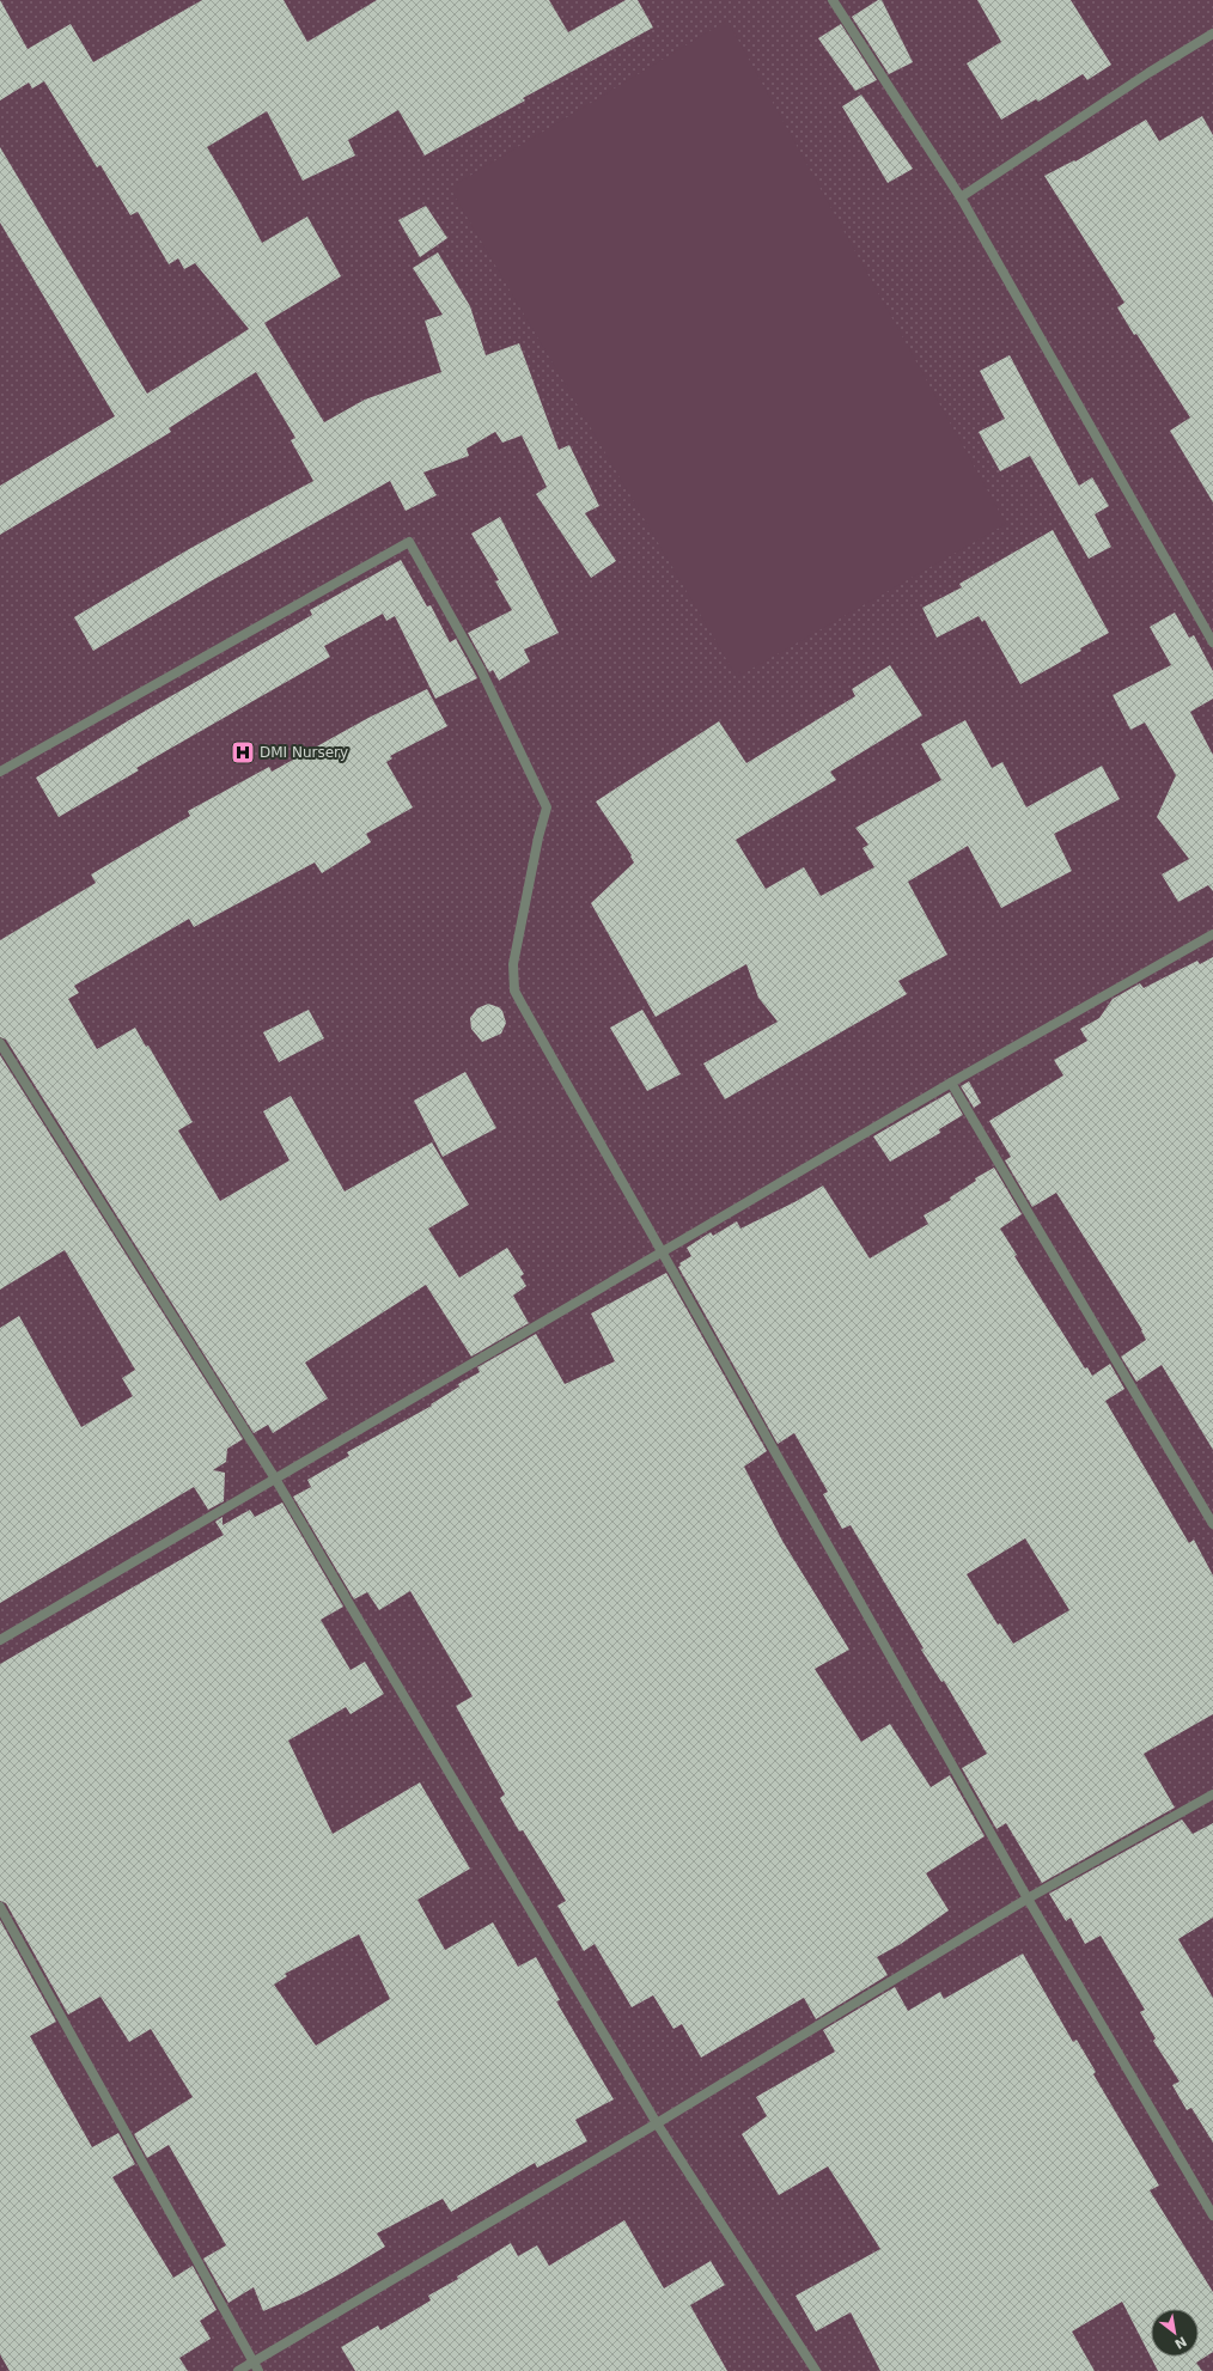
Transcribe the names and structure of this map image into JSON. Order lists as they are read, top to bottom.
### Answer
{
  "places": {
    "hospital": ["DMI Nursery"]
  },
  "north": "bottom right"
}
